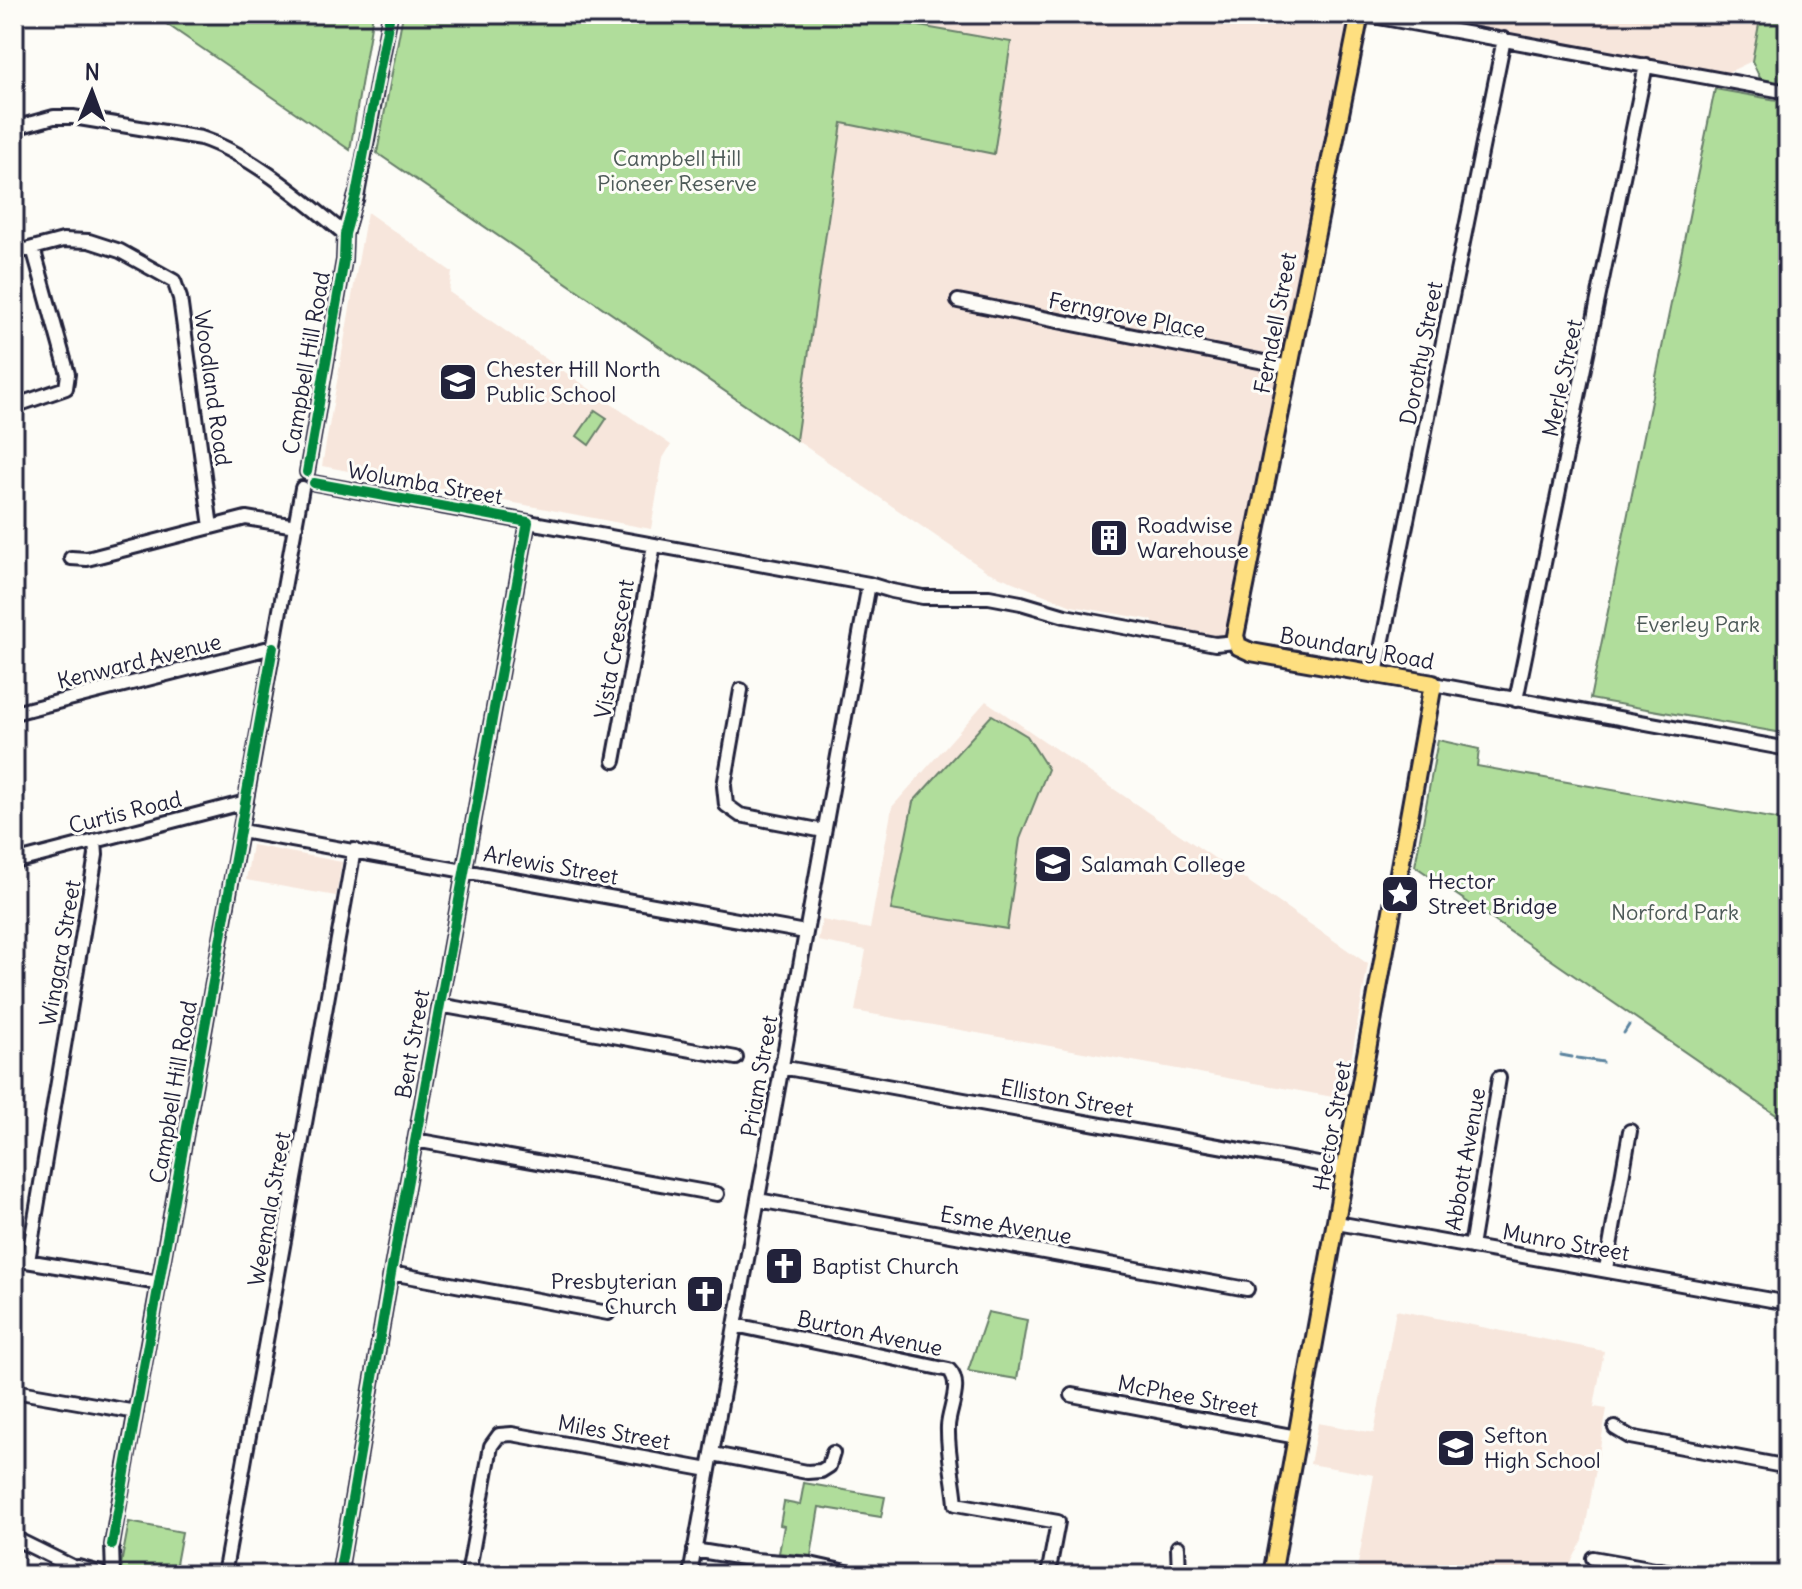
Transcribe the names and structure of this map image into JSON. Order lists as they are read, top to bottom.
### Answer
{
  "streets": {
    "main road": ["Ferndell Street", "Boundary Road", "Hector Street"],
    "street": [
      "Ferngrove Place",
      "Dorothy Street",
      "Campbell Hill Road",
      "Merle Street",
      "Woodland Road",
      "Wolumba Street",
      "Vista Crescent",
      "Kenward Avenue",
      "Curtis Road",
      "Arlewis Street",
      "Wingara Street",
      "Bent Street",
      "Priam Street",
      "Elliston Street",
      "Abbott Avenue",
      "Weemala Street",
      "Esme Avenue",
      "Munro Street",
      "Burton Avenue",
      "McPhee Street",
      "Miles Street"
    ]
  },
  "crossings": [
    ["Ferngrove Place", "Ferndell Street"],
    ["Ferndell Street", "Boundary Road"],
    ["Dorothy Street", "Boundary Road"],
    ["Campbell Hill Road", "Wolumba Street"],
    ["Campbell Hill Road", "Kenward Avenue"],
    ["Campbell Hill Road", "Curtis Road"],
    ["Campbell Hill Road", "Arlewis Street"],
    ["Merle Street", "Boundary Road"],
    ["Wolumba Street", "Boundary Road"],
    ["Wolumba Street", "Vista Crescent"],
    ["Wolumba Street", "Bent Street"],
    ["Wolumba Street", "Priam Street"],
    ["Boundary Road", "Hector Street"],
    ["Curtis Road", "Wingara Street"],
    ["Arlewis Street", "Bent Street"],
    ["Arlewis Street", "Priam Street"],
    ["Arlewis Street", "Weemala Street"],
    ["Priam Street", "Elliston Street"],
    ["Priam Street", "Esme Avenue"],
    ["Priam Street", "Burton Avenue"],
    ["Priam Street", "Miles Street"],
    ["Elliston Street", "Hector Street"],
    ["Hector Street", "Munro Street"],
    ["Hector Street", "McPhee Street"],
    ["Abbott Avenue", "Munro Street"]
  ],
  "parks": ["Campbell Hill Pioneer Reserve", "Everley Park", "Norford Park"],
  "places": {
    "school or university": ["Chester Hill North Public School", "Salamah College", "Sefton High School"],
    "building": ["Roadwise Warehouse"],
    "place": ["Hector Street Bridge"],
    "church": ["Baptist Church", "Presbyterian Church"]
  },
  "north": "top"
}
